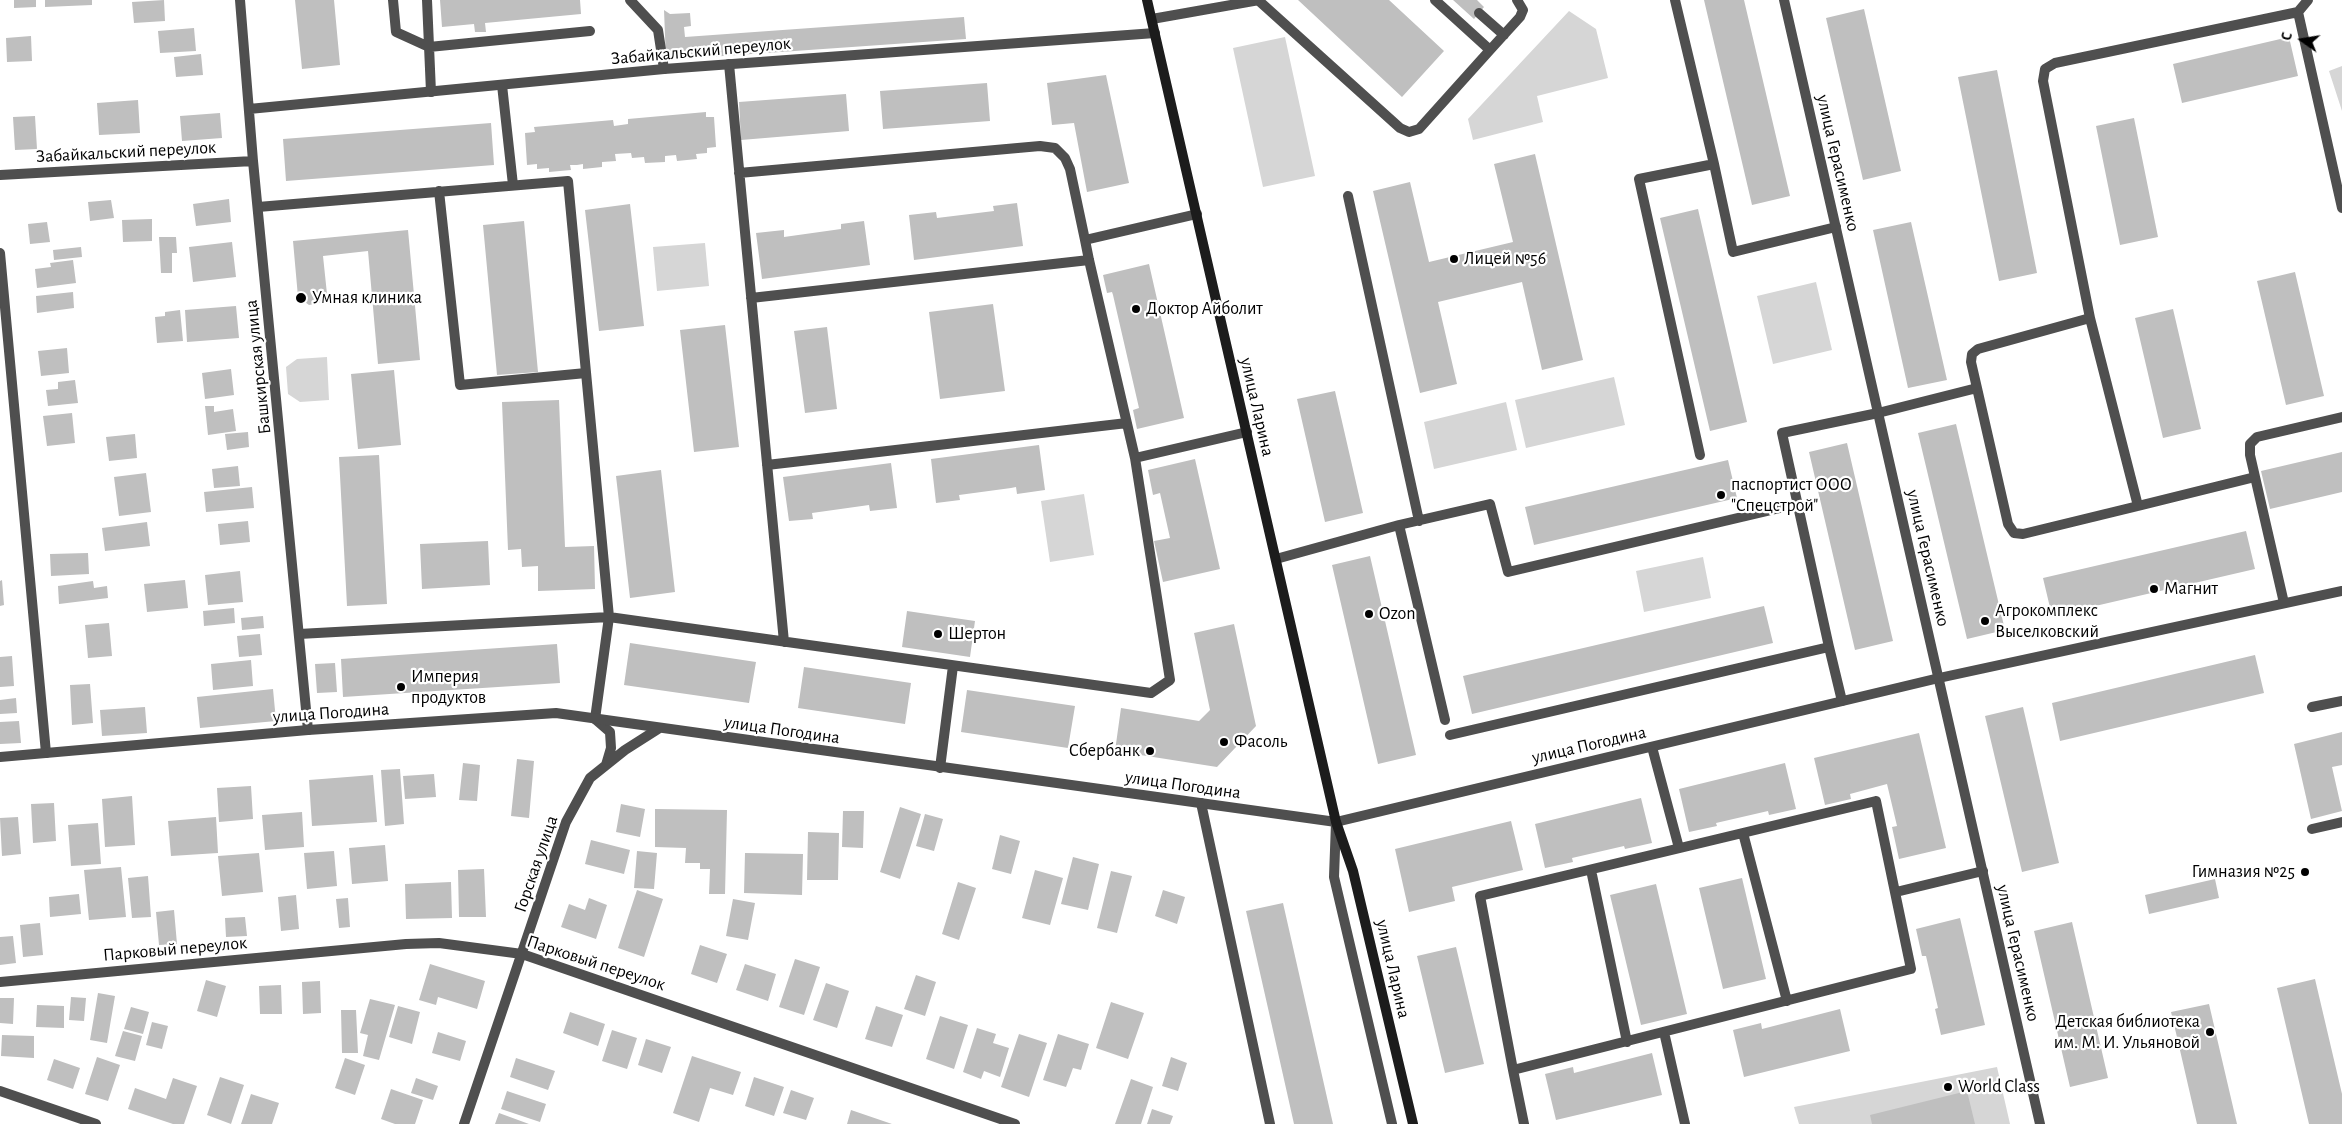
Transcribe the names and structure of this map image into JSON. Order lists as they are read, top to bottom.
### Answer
{
  "streets": {
    "main road": ["улица Ларина"],
    "street": [
      "Забайкальский переулок",
      "улица Герасименко",
      "Башкирская улица",
      "улица Погодина",
      "Горская улица",
      "Парковый переулок"
    ]
  },
  "crossings": [
    ["Забайкальский переулок", "Башкирская улица"],
    ["Забайкальский переулок", "улица Ларина"],
    ["улица Герасименко", "улица Погодина"],
    ["Башкирская улица", "улица Погодина"],
    ["улица Ларина", "улица Погодина"],
    ["улица Погодина", "Горская улица"],
    ["Горская улица", "Парковый переулок"]
  ],
  "places": [
    "Лицей №56",
    "Умная клиника",
    "Доктор Айболит",
    "паспортист ООО \"Спецстрой\"",
    "Магнит",
    "Ozon",
    "Агрокомплекс Выселковский",
    "Шертон",
    "Империя продуктов",
    "Фасоль",
    "Сбербанк",
    "Гимназия №25",
    "Детская библиотека им. М. И. Ульяновой",
    "World Class"
  ],
  "north": "left"
}
